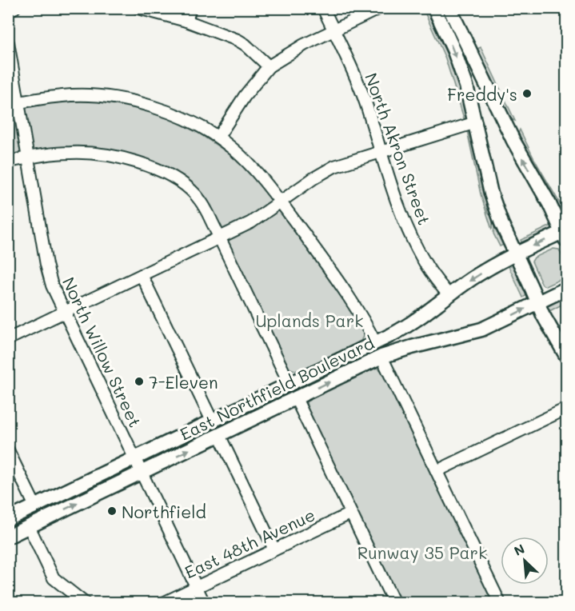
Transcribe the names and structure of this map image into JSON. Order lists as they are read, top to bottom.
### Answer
{
  "streets": {
    "main road": ["East Northfield Boulevard"],
    "street": ["North Akron Street", "North Willow Street", "East 48th Avenue"]
  },
  "crossings": [
    ["North Akron Street", "East Northfield Boulevard"],
    ["North Willow Street", "East Northfield Boulevard"],
    ["North Willow Street", "East 48th Avenue"]
  ],
  "parks": ["Uplands Park", "Runway 35 Park"],
  "places": ["Freddy's", "7-Eleven", "Northfield"],
  "north": "top left"
}
